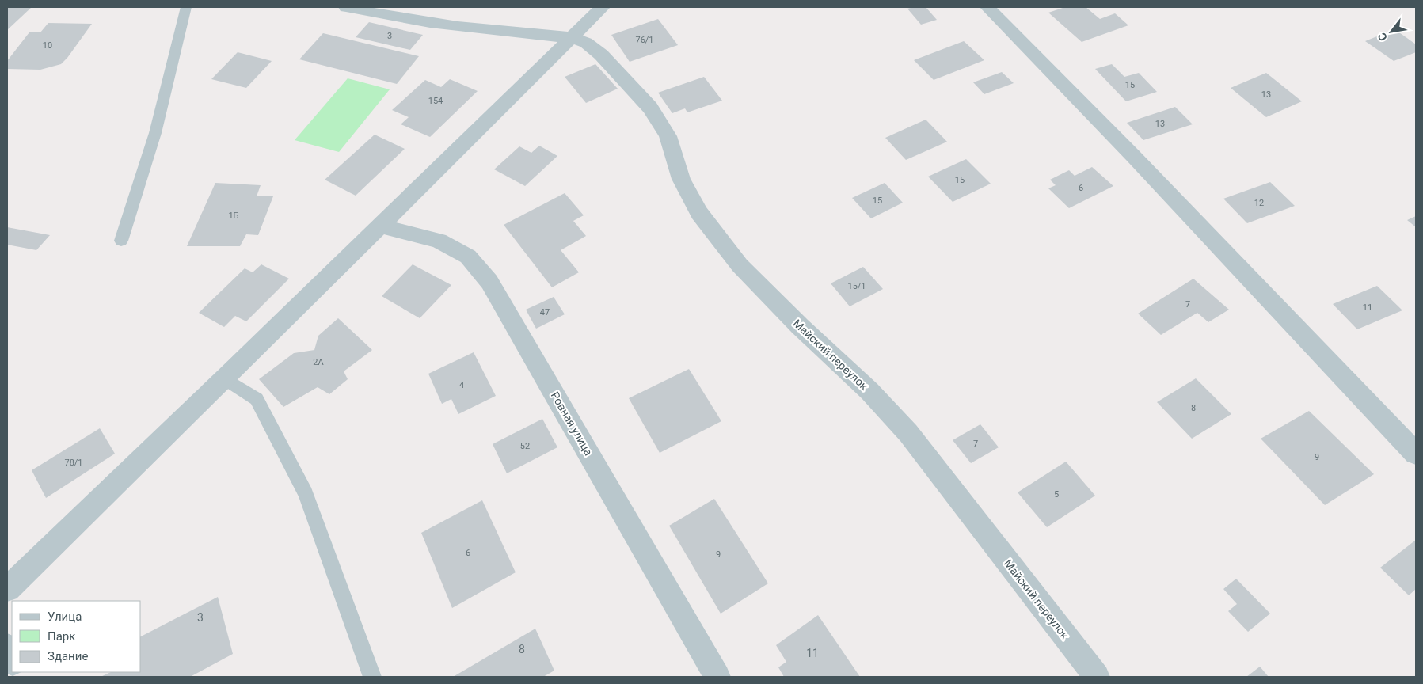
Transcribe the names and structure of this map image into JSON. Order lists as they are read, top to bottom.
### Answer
{
  "streets": {
    "street": ["Майский переулок", "Ровная улица"]
  },
  "house_numbers": [
    "3",
    "76/1",
    "10",
    "15",
    "13",
    "154",
    "13",
    "15",
    "6",
    "15",
    "12",
    "1Б",
    "15/1",
    "7",
    "11",
    "47",
    "2А",
    "4",
    "8",
    "7",
    "52",
    "9",
    "78/1",
    "5",
    "6",
    "9",
    "3",
    "8",
    "11"
  ],
  "legend": ["Улица", "Парк", "Здание"],
  "north": "bottom left"
}
